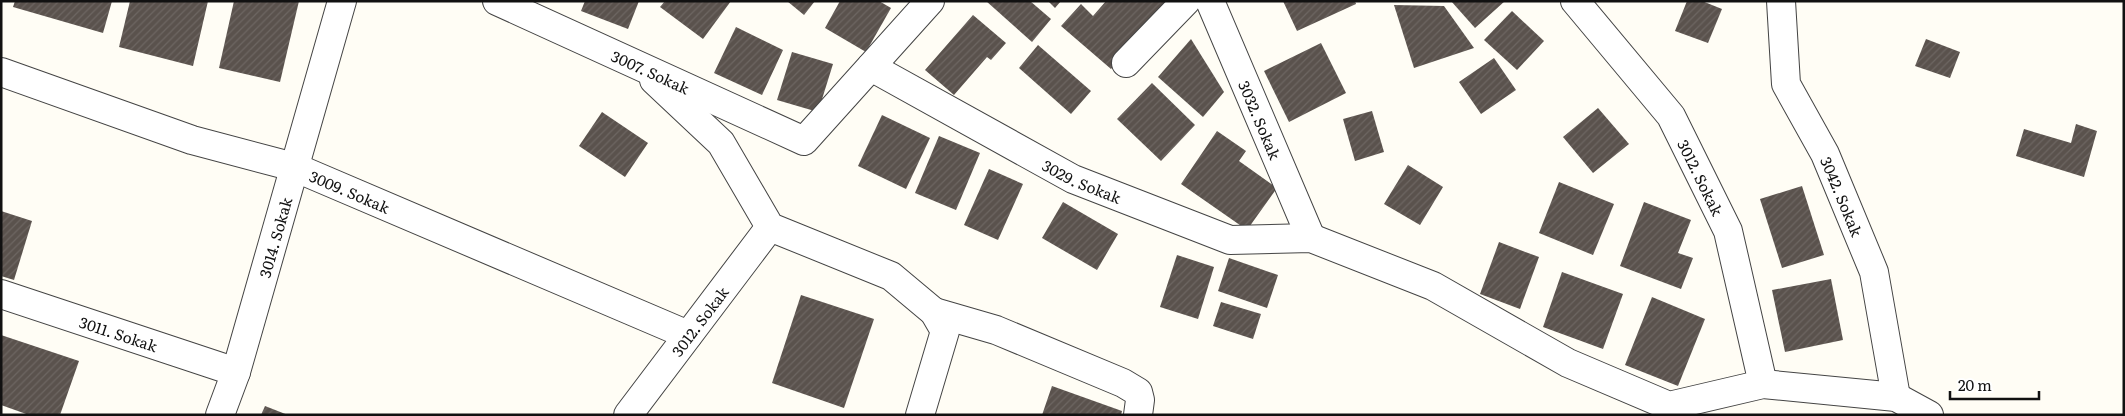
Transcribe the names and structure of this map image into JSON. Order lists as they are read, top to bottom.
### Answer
{
  "streets": {
    "street": [
      "3007. Sokak",
      "3032. Sokak",
      "3012. Sokak",
      "3029. Sokak",
      "3009. Sokak",
      "3042. Sokak",
      "3014. Sokak",
      "3011. Sokak"
    ]
  },
  "crossings": [
    ["3007. Sokak", "3029. Sokak"],
    ["3032. Sokak", "3029. Sokak"],
    ["3012. Sokak", "3009. Sokak"],
    ["3009. Sokak", "3014. Sokak"],
    ["3014. Sokak", "3011. Sokak"]
  ],
  "scale_bar": "20 m"
}
